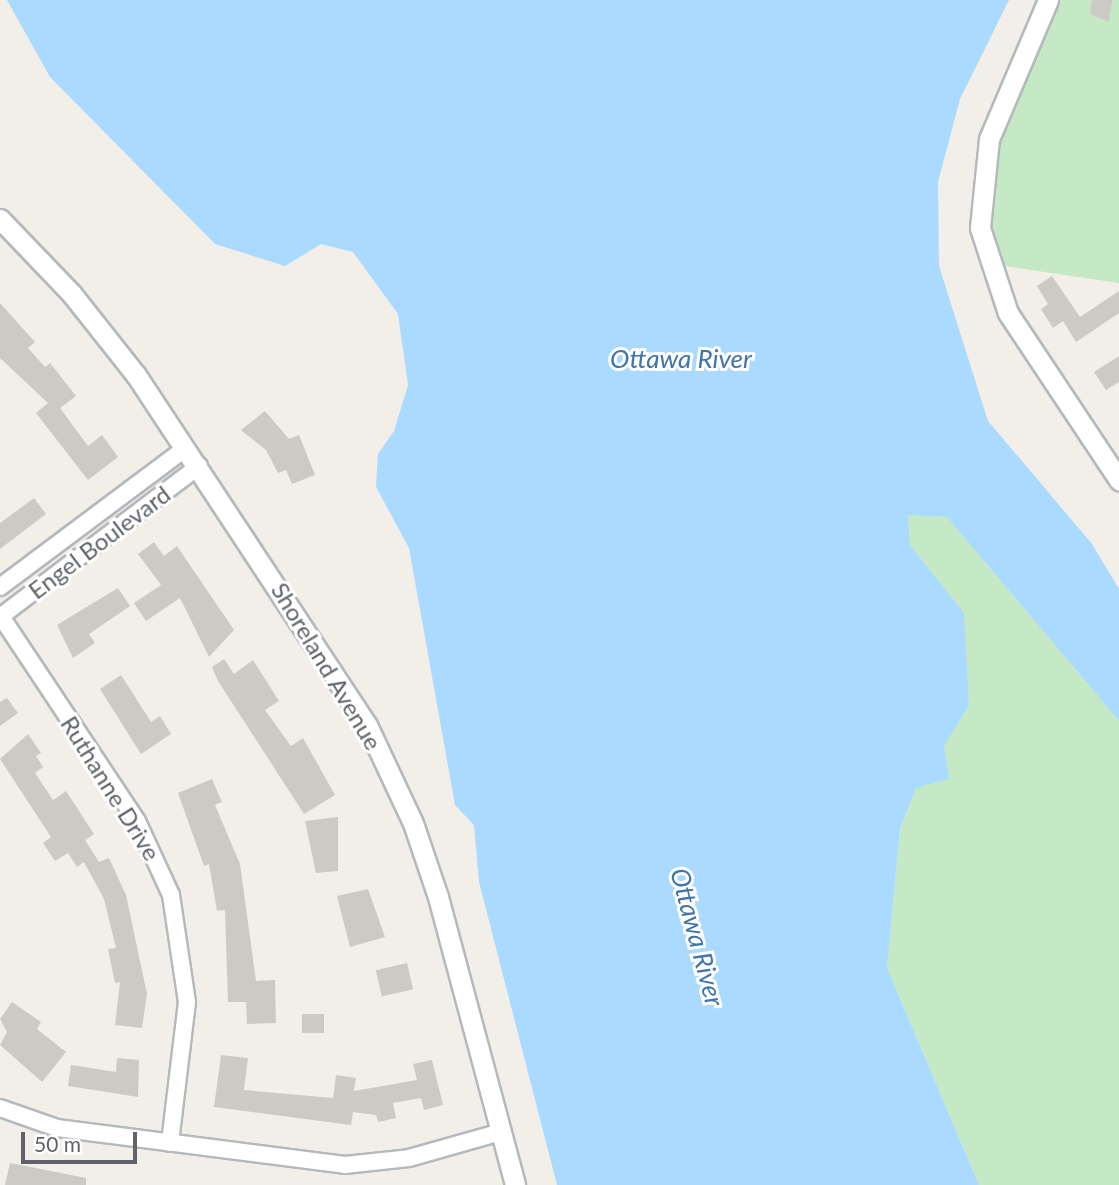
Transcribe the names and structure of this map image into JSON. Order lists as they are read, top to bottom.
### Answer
{
  "streets": {
    "street": ["Engel Boulevard", "Shoreland Avenue", "Ruthanne Drive"]
  },
  "crossings": [
    ["Engel Boulevard", "Shoreland Avenue"],
    ["Engel Boulevard", "Ruthanne Drive"]
  ],
  "water": ["Ottawa River"],
  "scale_bar": "50 m"
}
